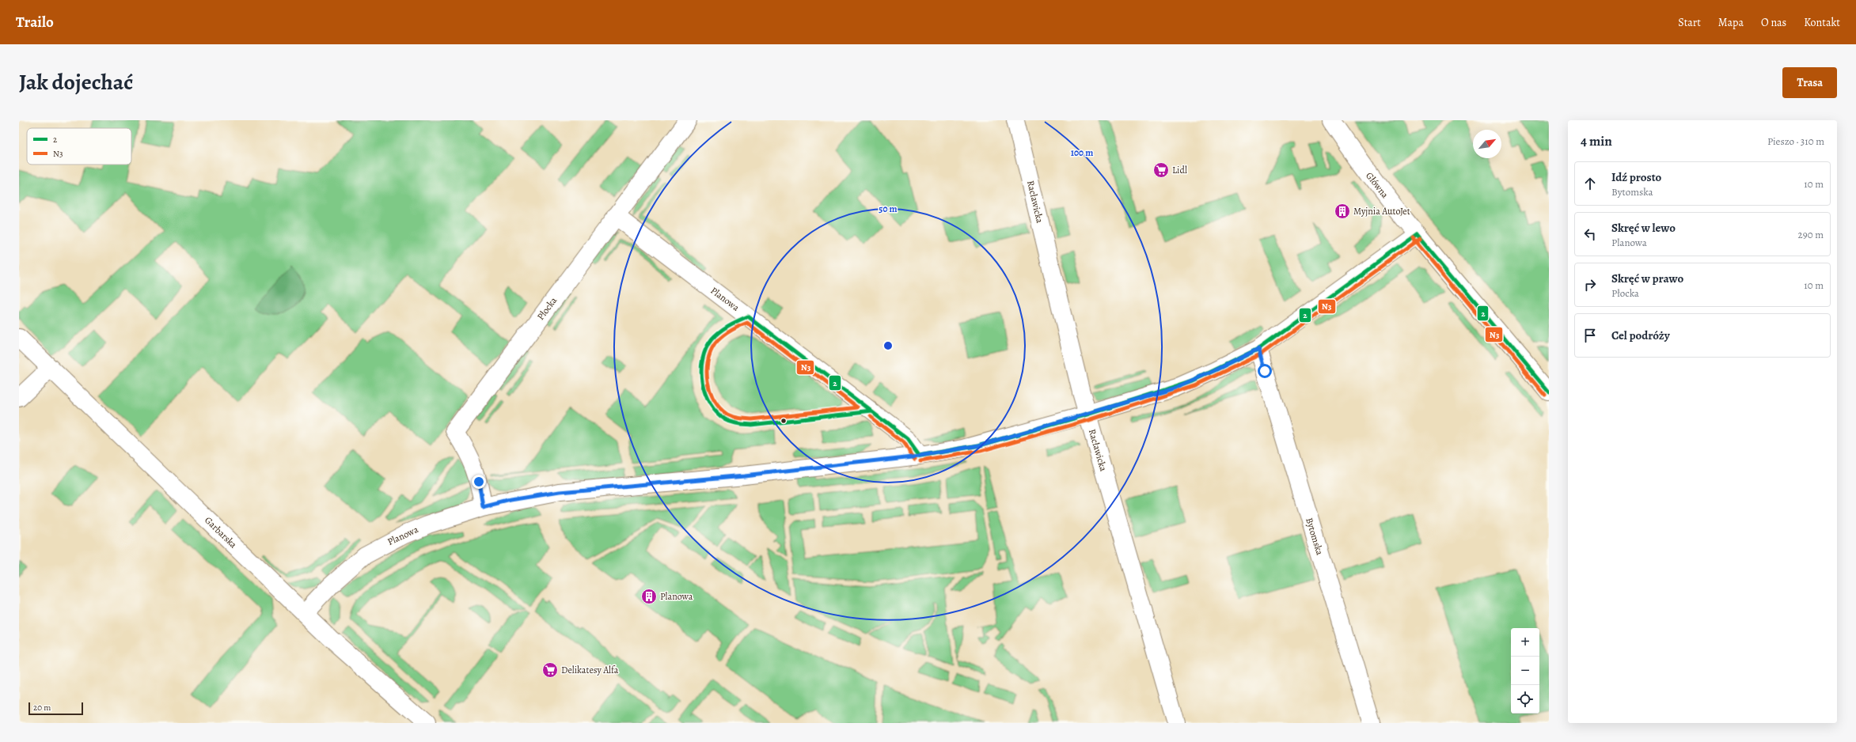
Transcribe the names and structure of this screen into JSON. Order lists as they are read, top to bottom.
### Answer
{
  "streets": {
    "street": [
      "Główna",
      "Racławicka",
      "Planowa",
      "Płocka",
      "Garbarska",
      "Bytomska"
    ]
  },
  "crossings": [
    ["Główna", "Planowa"],
    ["Racławicka", "Planowa"],
    ["Planowa", "Płocka"],
    ["Planowa", "Garbarska"],
    ["Planowa", "Bytomska"]
  ],
  "places": {
    "supermarket": ["Lidl", "Delikatesy Alfa"],
    "building": ["Myjnia AutoJet", "Planowa"]
  },
  "lines": ["transit line 2", "transit line N3"],
  "legend": ["2", "N3"],
  "scale_bar": "20 m",
  "north": "top right",
  "page": {
    "header": "Trailo",
    "nav": [
      "Start",
      "Mapa",
      "O nas",
      "Kontakt"
    ],
    "title": "Jak dojechać",
    "buttons": "Trasa",
    "heading": ["4 min", "Pieszo · 310 m"],
    "list": [
      ["Idź prosto", "Bytomska", "10 m"],
      ["Skręć w lewo", "Planowa", "290 m"],
      ["Skręć w prawo", "Płocka", "10 m"],
      "Cel podróży"
    ],
    "map_buttons": ["+", "−"],
    "scale": "20 m"
  },
  "rings": ["100 m", "50 m"]
}
